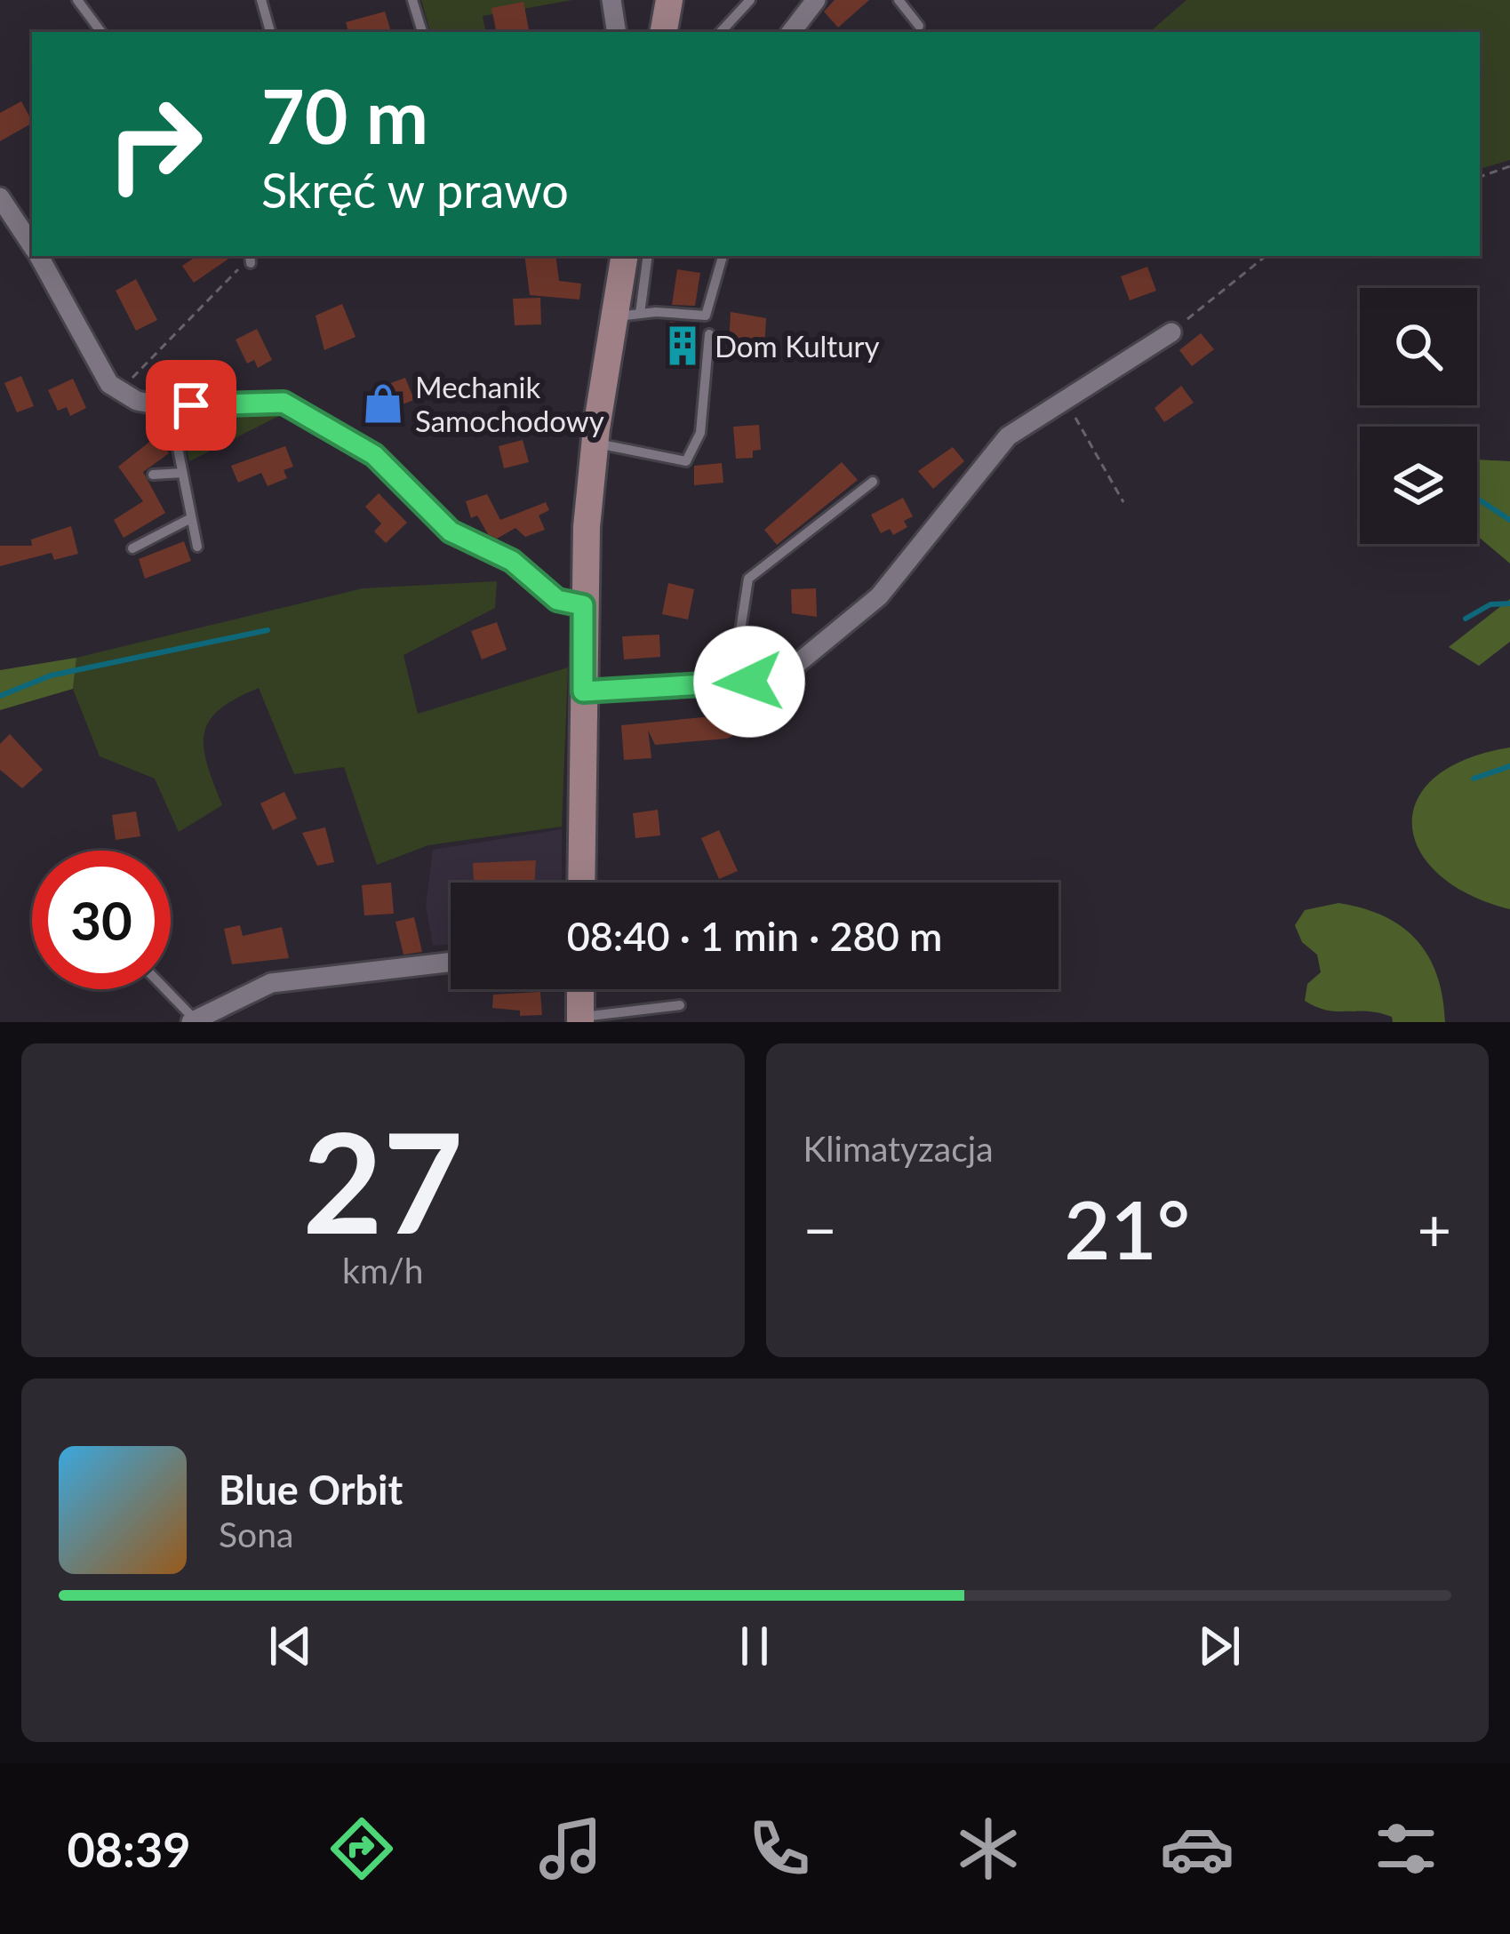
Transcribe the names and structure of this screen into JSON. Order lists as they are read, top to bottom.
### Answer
{
  "places": {
    "building": ["Dom Kultury"],
    "shop": ["Mechanik Samochodowy"]
  },
  "page": {
    "turn": ["70 m", "Skręć w prawo"],
    "limit": "30",
    "trip": "08:40 · 1 min · 280 m",
    "tile": [
      ["27", "km/h"],
      "Klimatyzacja"
    ],
    "heat": ["−", "21°", "+"],
    "song": ["Blue Orbit", "Sona"],
    "tabs": "08:39"
  }
}
